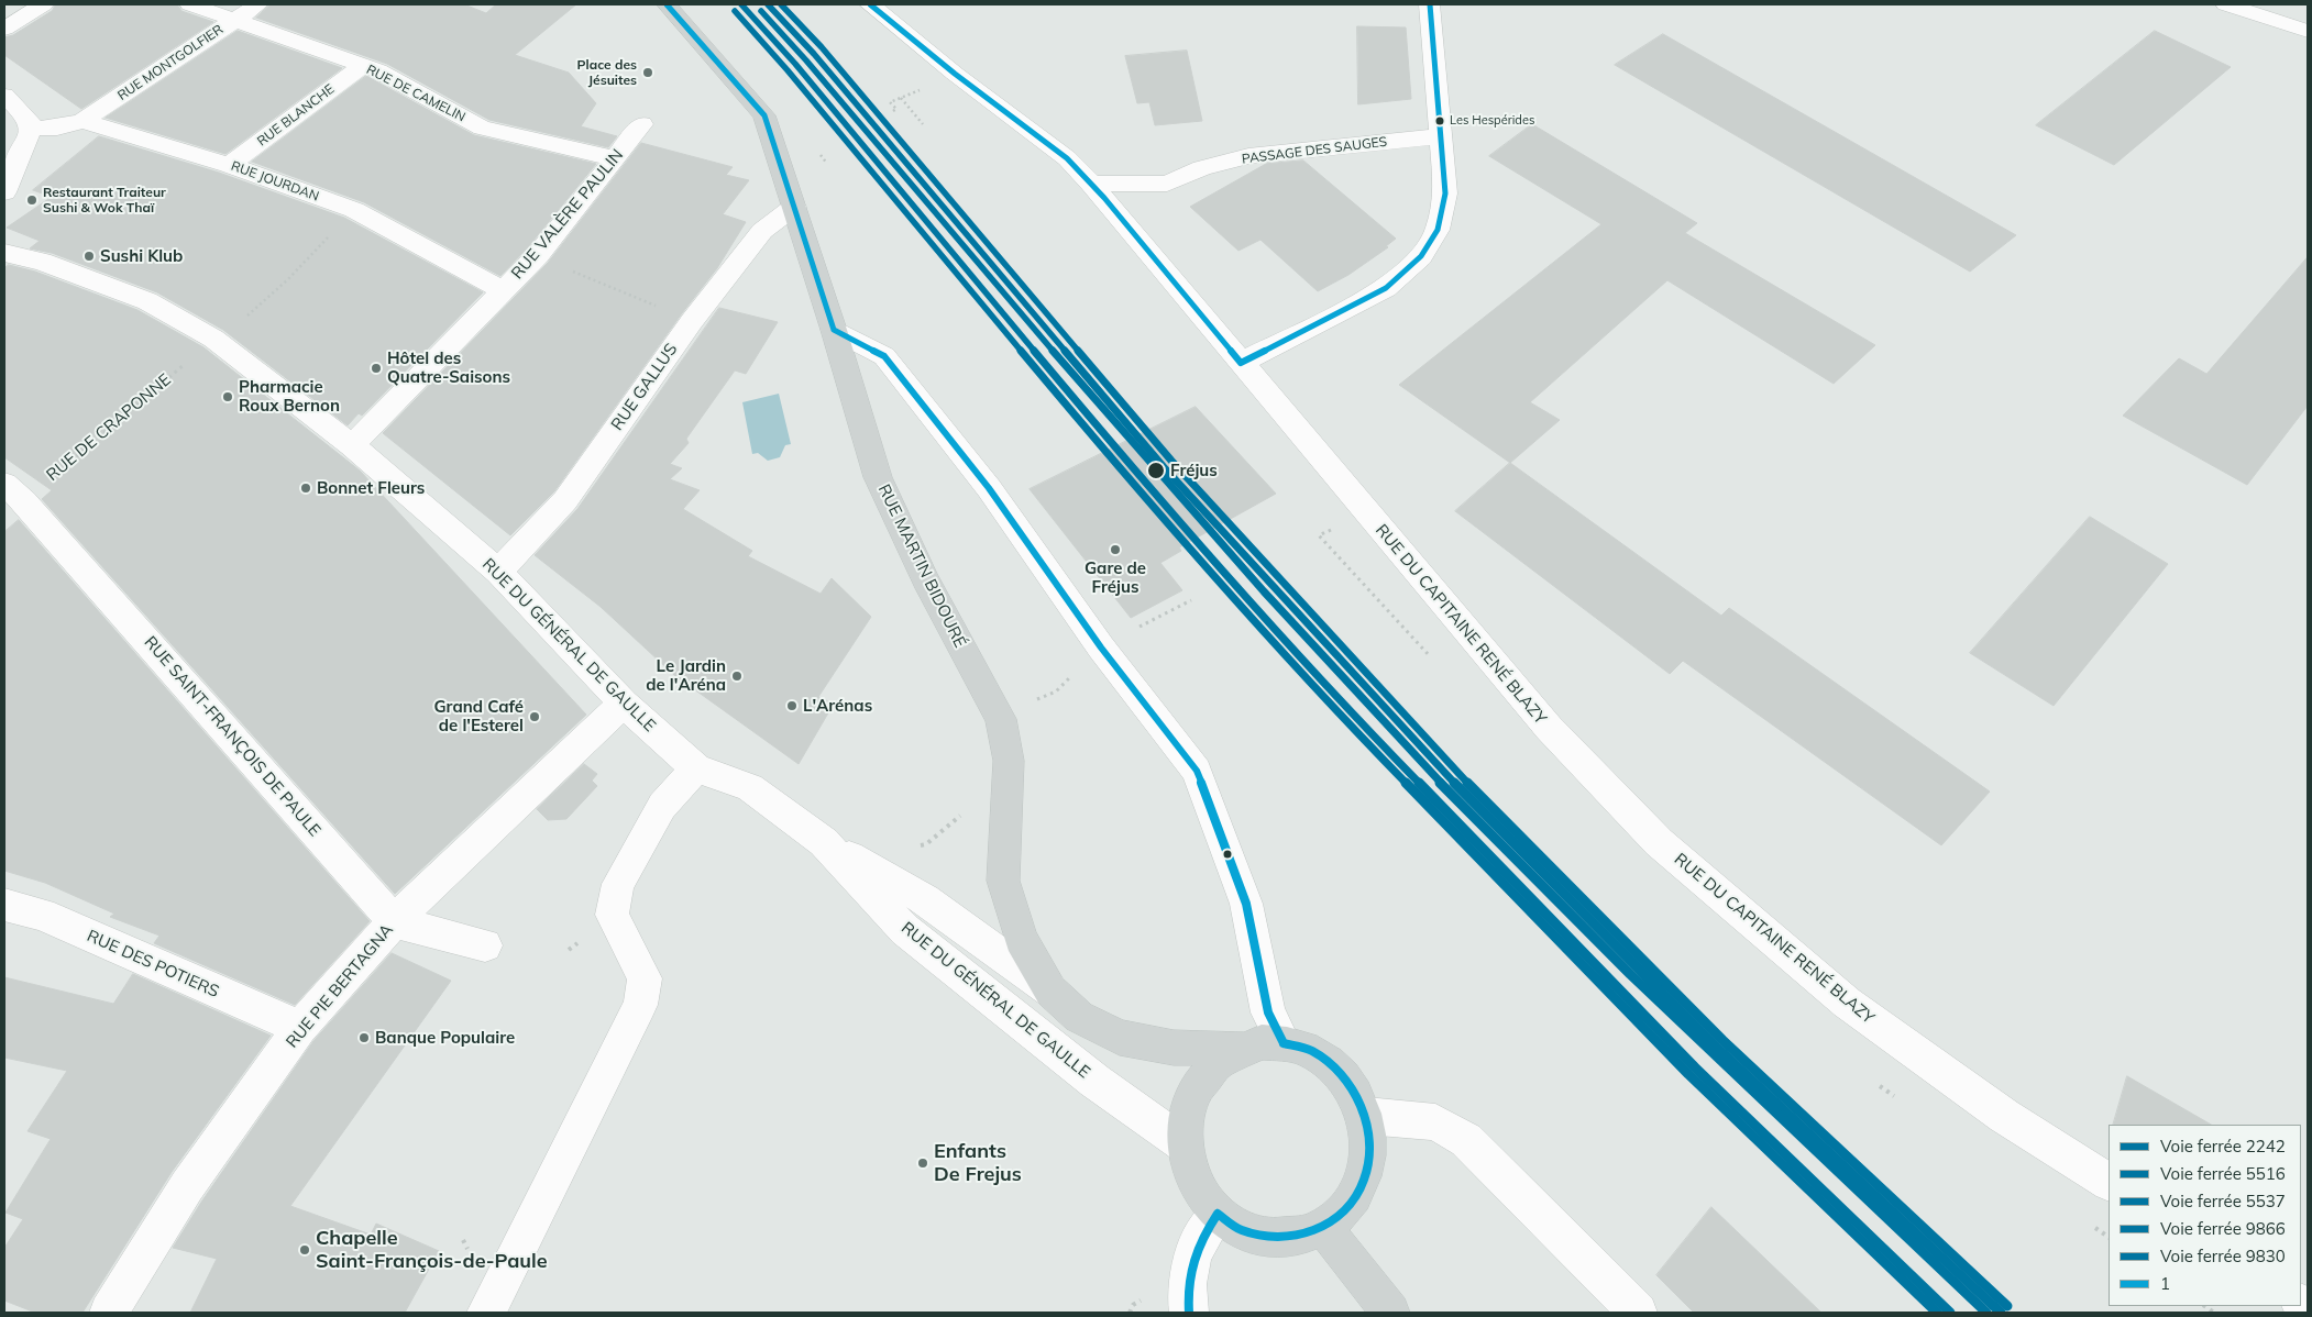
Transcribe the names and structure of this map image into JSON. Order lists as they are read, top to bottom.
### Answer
{
  "streets": {
    "main road": ["RUE MARTIN BIDOURÉ"],
    "street": [
      "RUE MONTGOLFIER",
      "RUE DE CAMELIN",
      "RUE BLANCHE",
      "PASSAGE DES SAUGES",
      "RUE JOURDAN",
      "RUE VALÈRE PAULIN",
      "RUE GALLUS",
      "RUE DU CAPITAINE RENÉ BLAZY",
      "RUE DU GÉNÉRAL DE GAULLE",
      "RUE SAINT-FRANÇOIS DE PAULE",
      "RUE DES POTIERS",
      "RUE PIE BERTAGNA"
    ],
    "path": ["RUE DE CRAPONNE"]
  },
  "crossings": [
    ["RUE MONTGOLFIER", "RUE DE CAMELIN"],
    ["RUE MONTGOLFIER", "RUE JOURDAN"],
    ["RUE DE CAMELIN", "RUE BLANCHE"],
    ["RUE DE CAMELIN", "RUE VALÈRE PAULIN"],
    ["RUE BLANCHE", "RUE JOURDAN"],
    ["PASSAGE DES SAUGES", "RUE DU CAPITAINE RENÉ BLAZY"],
    ["RUE JOURDAN", "RUE VALÈRE PAULIN"],
    ["RUE JOURDAN", "RUE DE CRAPONNE"],
    ["RUE VALÈRE PAULIN", "RUE DU GÉNÉRAL DE GAULLE"],
    ["RUE GALLUS", "RUE MARTIN BIDOURÉ"],
    ["RUE GALLUS", "RUE DU GÉNÉRAL DE GAULLE"],
    ["RUE DE CRAPONNE", "RUE DU GÉNÉRAL DE GAULLE"],
    ["RUE DE CRAPONNE", "RUE SAINT-FRANÇOIS DE PAULE"],
    ["RUE MARTIN BIDOURÉ", "RUE DU GÉNÉRAL DE GAULLE"],
    ["RUE DU GÉNÉRAL DE GAULLE", "RUE PIE BERTAGNA"],
    ["RUE SAINT-FRANÇOIS DE PAULE", "RUE PIE BERTAGNA"],
    ["RUE DES POTIERS", "RUE PIE BERTAGNA"]
  ],
  "places": [
    "Place des Jésuites",
    "Les Hespérides",
    "Restaurant Traiteur Sushi & Wok Thaï",
    "Sushi Klub",
    "Hôtel des Quatre-Saisons",
    "Pharmacie Roux Bernon",
    "Fréjus",
    "Bonnet Fleurs",
    "Gare de Fréjus",
    "Le Jardin de l'Aréna",
    "L'Arénas",
    "Grand Café de l'Esterel",
    "Banque Populaire",
    "Enfants De Frejus",
    "Chapelle Saint-François-de-Paule"
  ],
  "lines": [
    "rail line 2242",
    "rail line 5537",
    "rail line 9866",
    "transit line 1",
    "rail line 5516",
    "rail line 9830"
  ],
  "legend": [
    "Voie ferrée 2242",
    "Voie ferrée 5516",
    "Voie ferrée 5537",
    "Voie ferrée 9866",
    "Voie ferrée 9830",
    "1"
  ]
}
